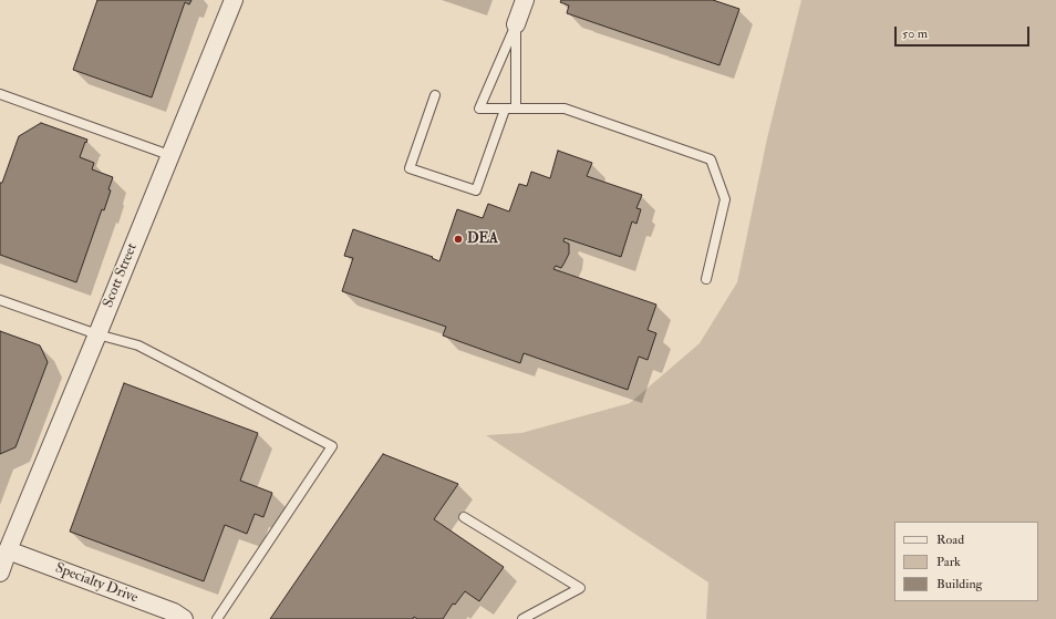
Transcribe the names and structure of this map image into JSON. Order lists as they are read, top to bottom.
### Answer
{
  "streets": {
    "street": ["Scott Street", "Specialty Drive"]
  },
  "crossings": [
    ["Scott Street", "Specialty Drive"]
  ],
  "places": ["DEA"],
  "legend": ["Road", "Park", "Building"],
  "scale_bar": "50 m"
}
